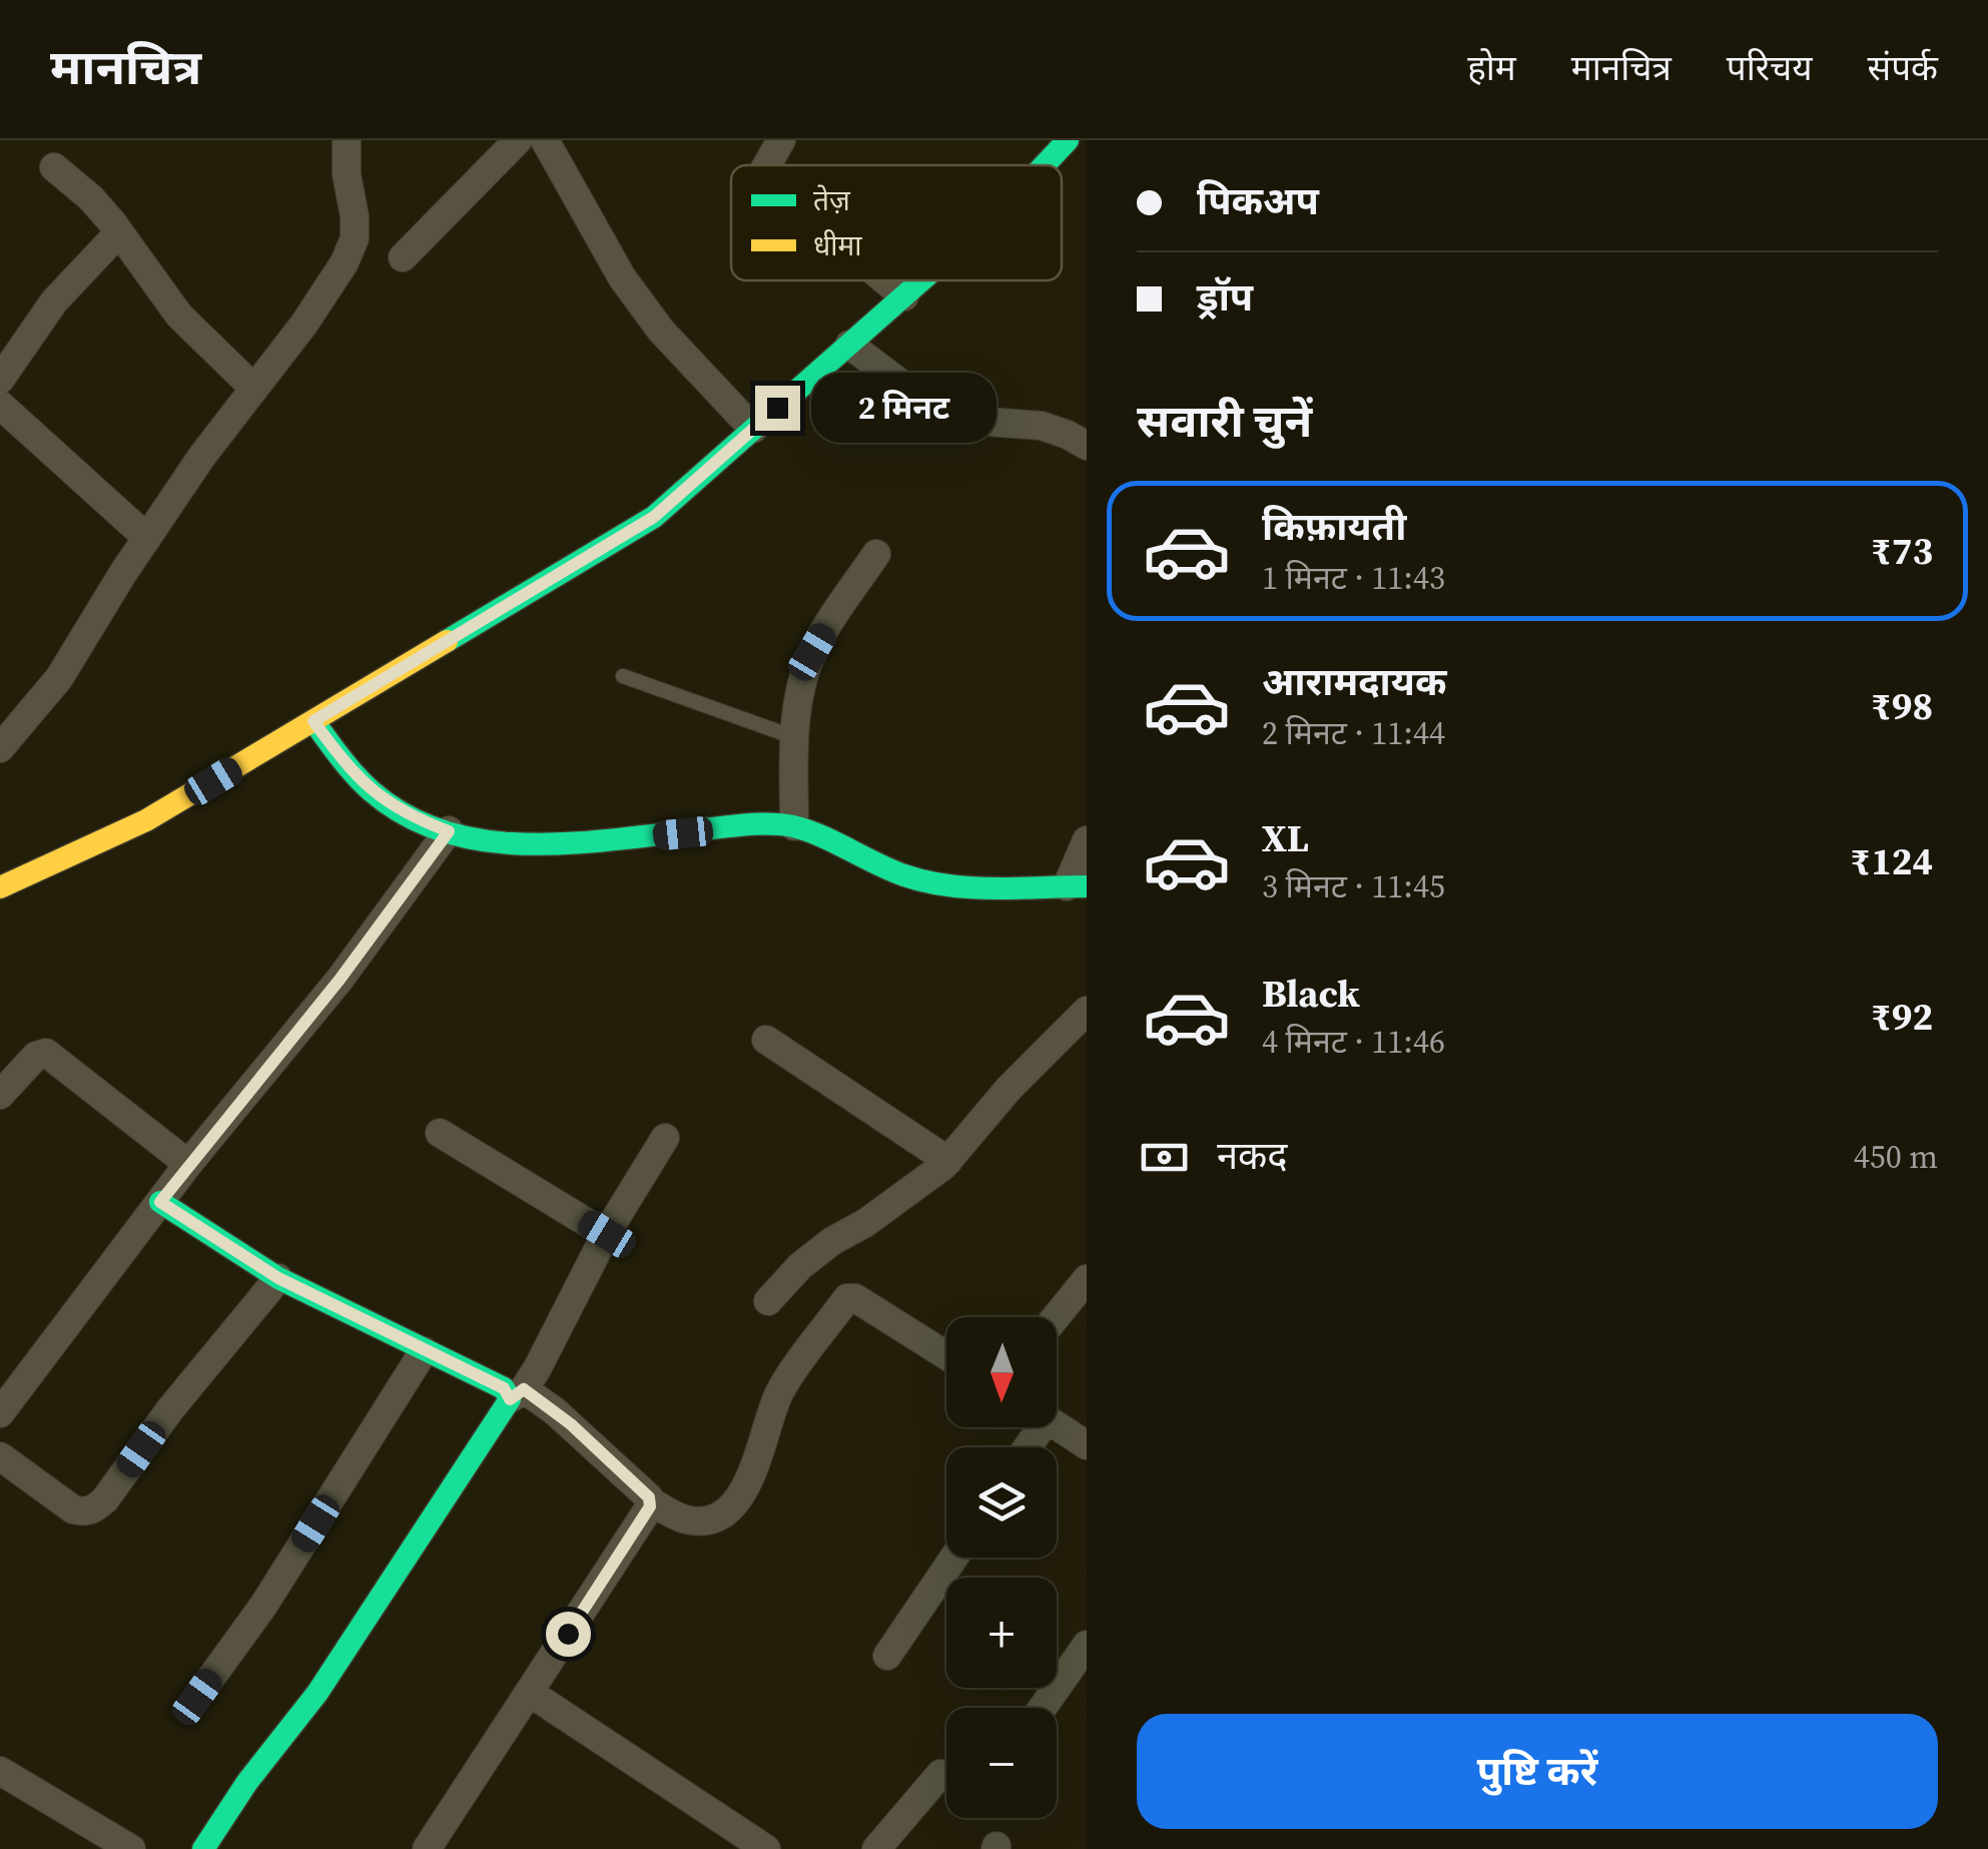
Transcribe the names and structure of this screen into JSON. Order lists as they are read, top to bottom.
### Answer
{
  "legend": ["तेज़", "धीमा"],
  "north": "bottom",
  "page": {
    "header": "मानचित्र",
    "nav": [
      "होम",
      "मानचित्र",
      "परिचय",
      "संपर्क"
    ],
    "banner": ["पिकअप", "ड्रॉप"],
    "heading": "सवारी चुनें",
    "bubble": "2 मिनट",
    "list": [
      {
        "name": "किफ़ायती",
        "note": "1 मिनट · 11:43",
        "value": "₹73"
      },
      {
        "name": "आरामदायक",
        "note": "2 मिनट · 11:44",
        "value": "₹98"
      },
      {
        "name": "XL",
        "note": "3 मिनट · 11:45",
        "value": "₹124"
      },
      {
        "name": "Black",
        "note": "4 मिनट · 11:46",
        "value": "₹92"
      }
    ],
    "pay": ["नकद", "450 m"],
    "map_buttons": ["+", "−"],
    "buttons": "पुष्टि करें"
  }
}
